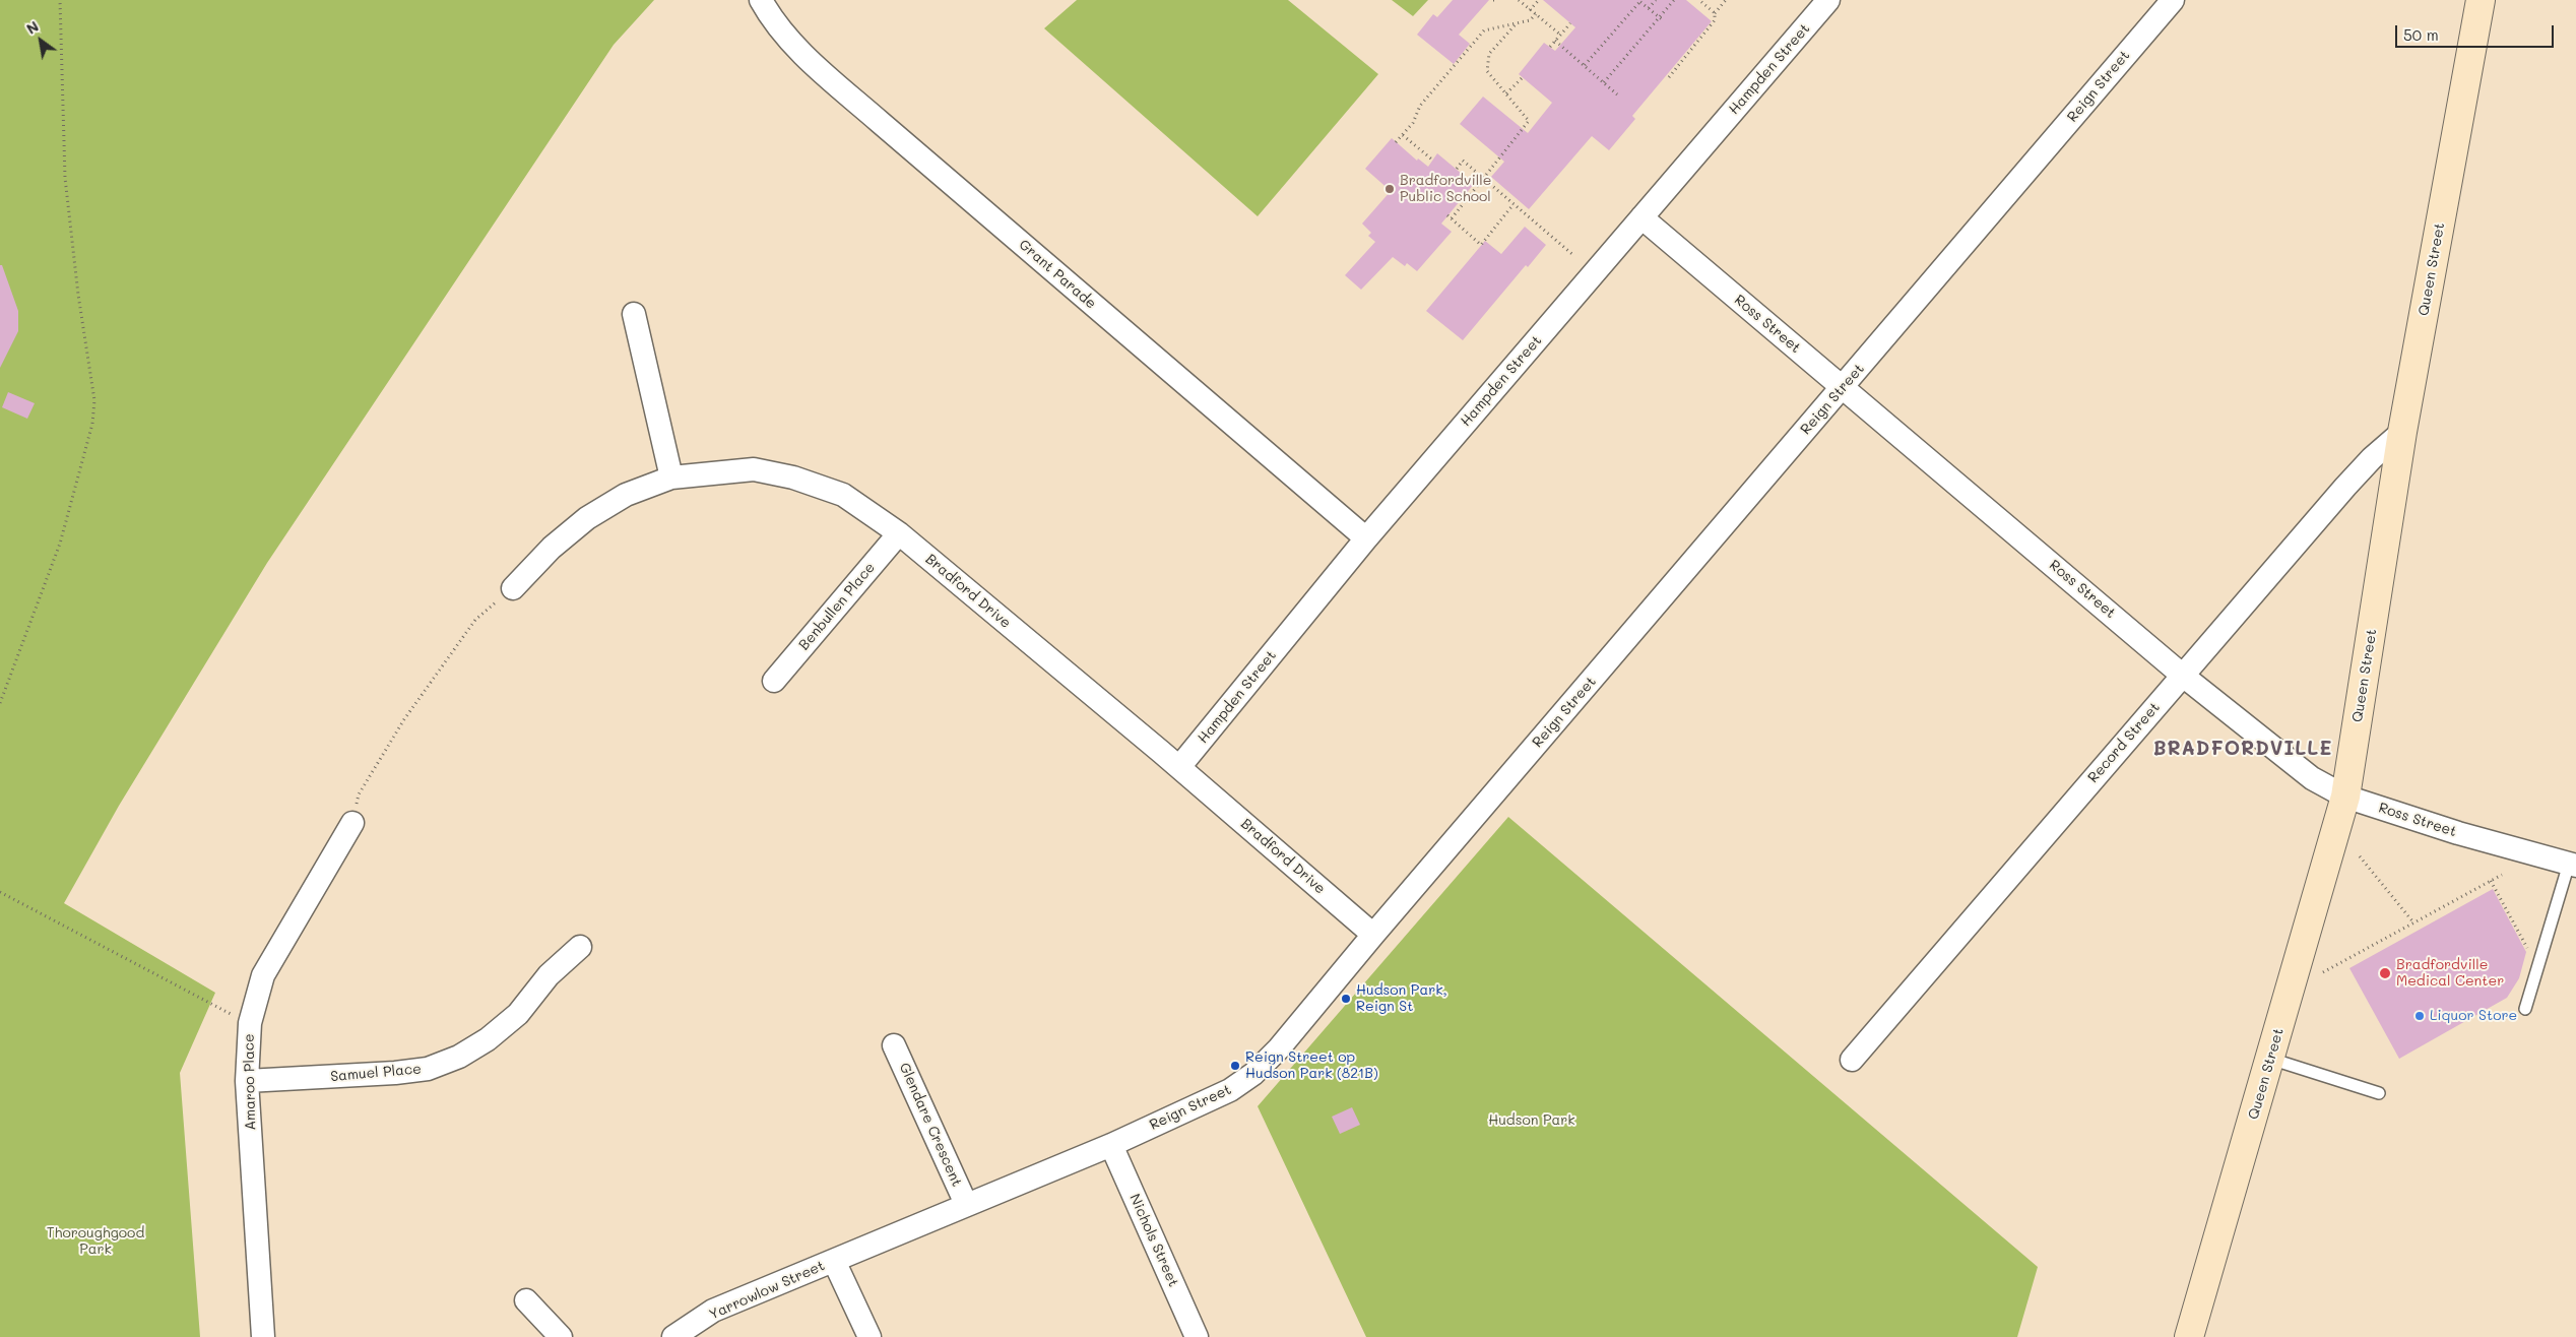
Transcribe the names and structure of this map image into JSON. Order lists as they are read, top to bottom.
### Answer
{
  "streets": {
    "street": [
      "Hampden Street",
      "Reign Street",
      "Queen Street",
      "Grant Parade",
      "Ross Street",
      "Bradford Drive",
      "Benbullen Place",
      "Record Street",
      "Samuel Place",
      "Amaroo Place",
      "Glendare Crescent",
      "Nichols Street",
      "Yarrowlow Street"
    ]
  },
  "crossings": [
    ["Hampden Street", "Grant Parade"],
    ["Hampden Street", "Ross Street"],
    ["Hampden Street", "Bradford Drive"],
    ["Reign Street", "Ross Street"],
    ["Reign Street", "Bradford Drive"],
    ["Reign Street", "Glendare Crescent"],
    ["Reign Street", "Nichols Street"],
    ["Reign Street", "Yarrowlow Street"],
    ["Queen Street", "Ross Street"],
    ["Queen Street", "Record Street"],
    ["Ross Street", "Record Street"],
    ["Bradford Drive", "Benbullen Place"],
    ["Samuel Place", "Amaroo Place"]
  ],
  "districts": ["BRADFORDVILLE"],
  "parks": ["Hudson Park", "Thoroughgood Park"],
  "places": [
    "Bradfordville Public School",
    "Bradfordville Medical Center",
    "Hudson Park, Reign St",
    "Liquor Store",
    "Reign Street op Hudson Park (821B)"
  ],
  "scale_bar": "50 m",
  "north": "top left"
}
